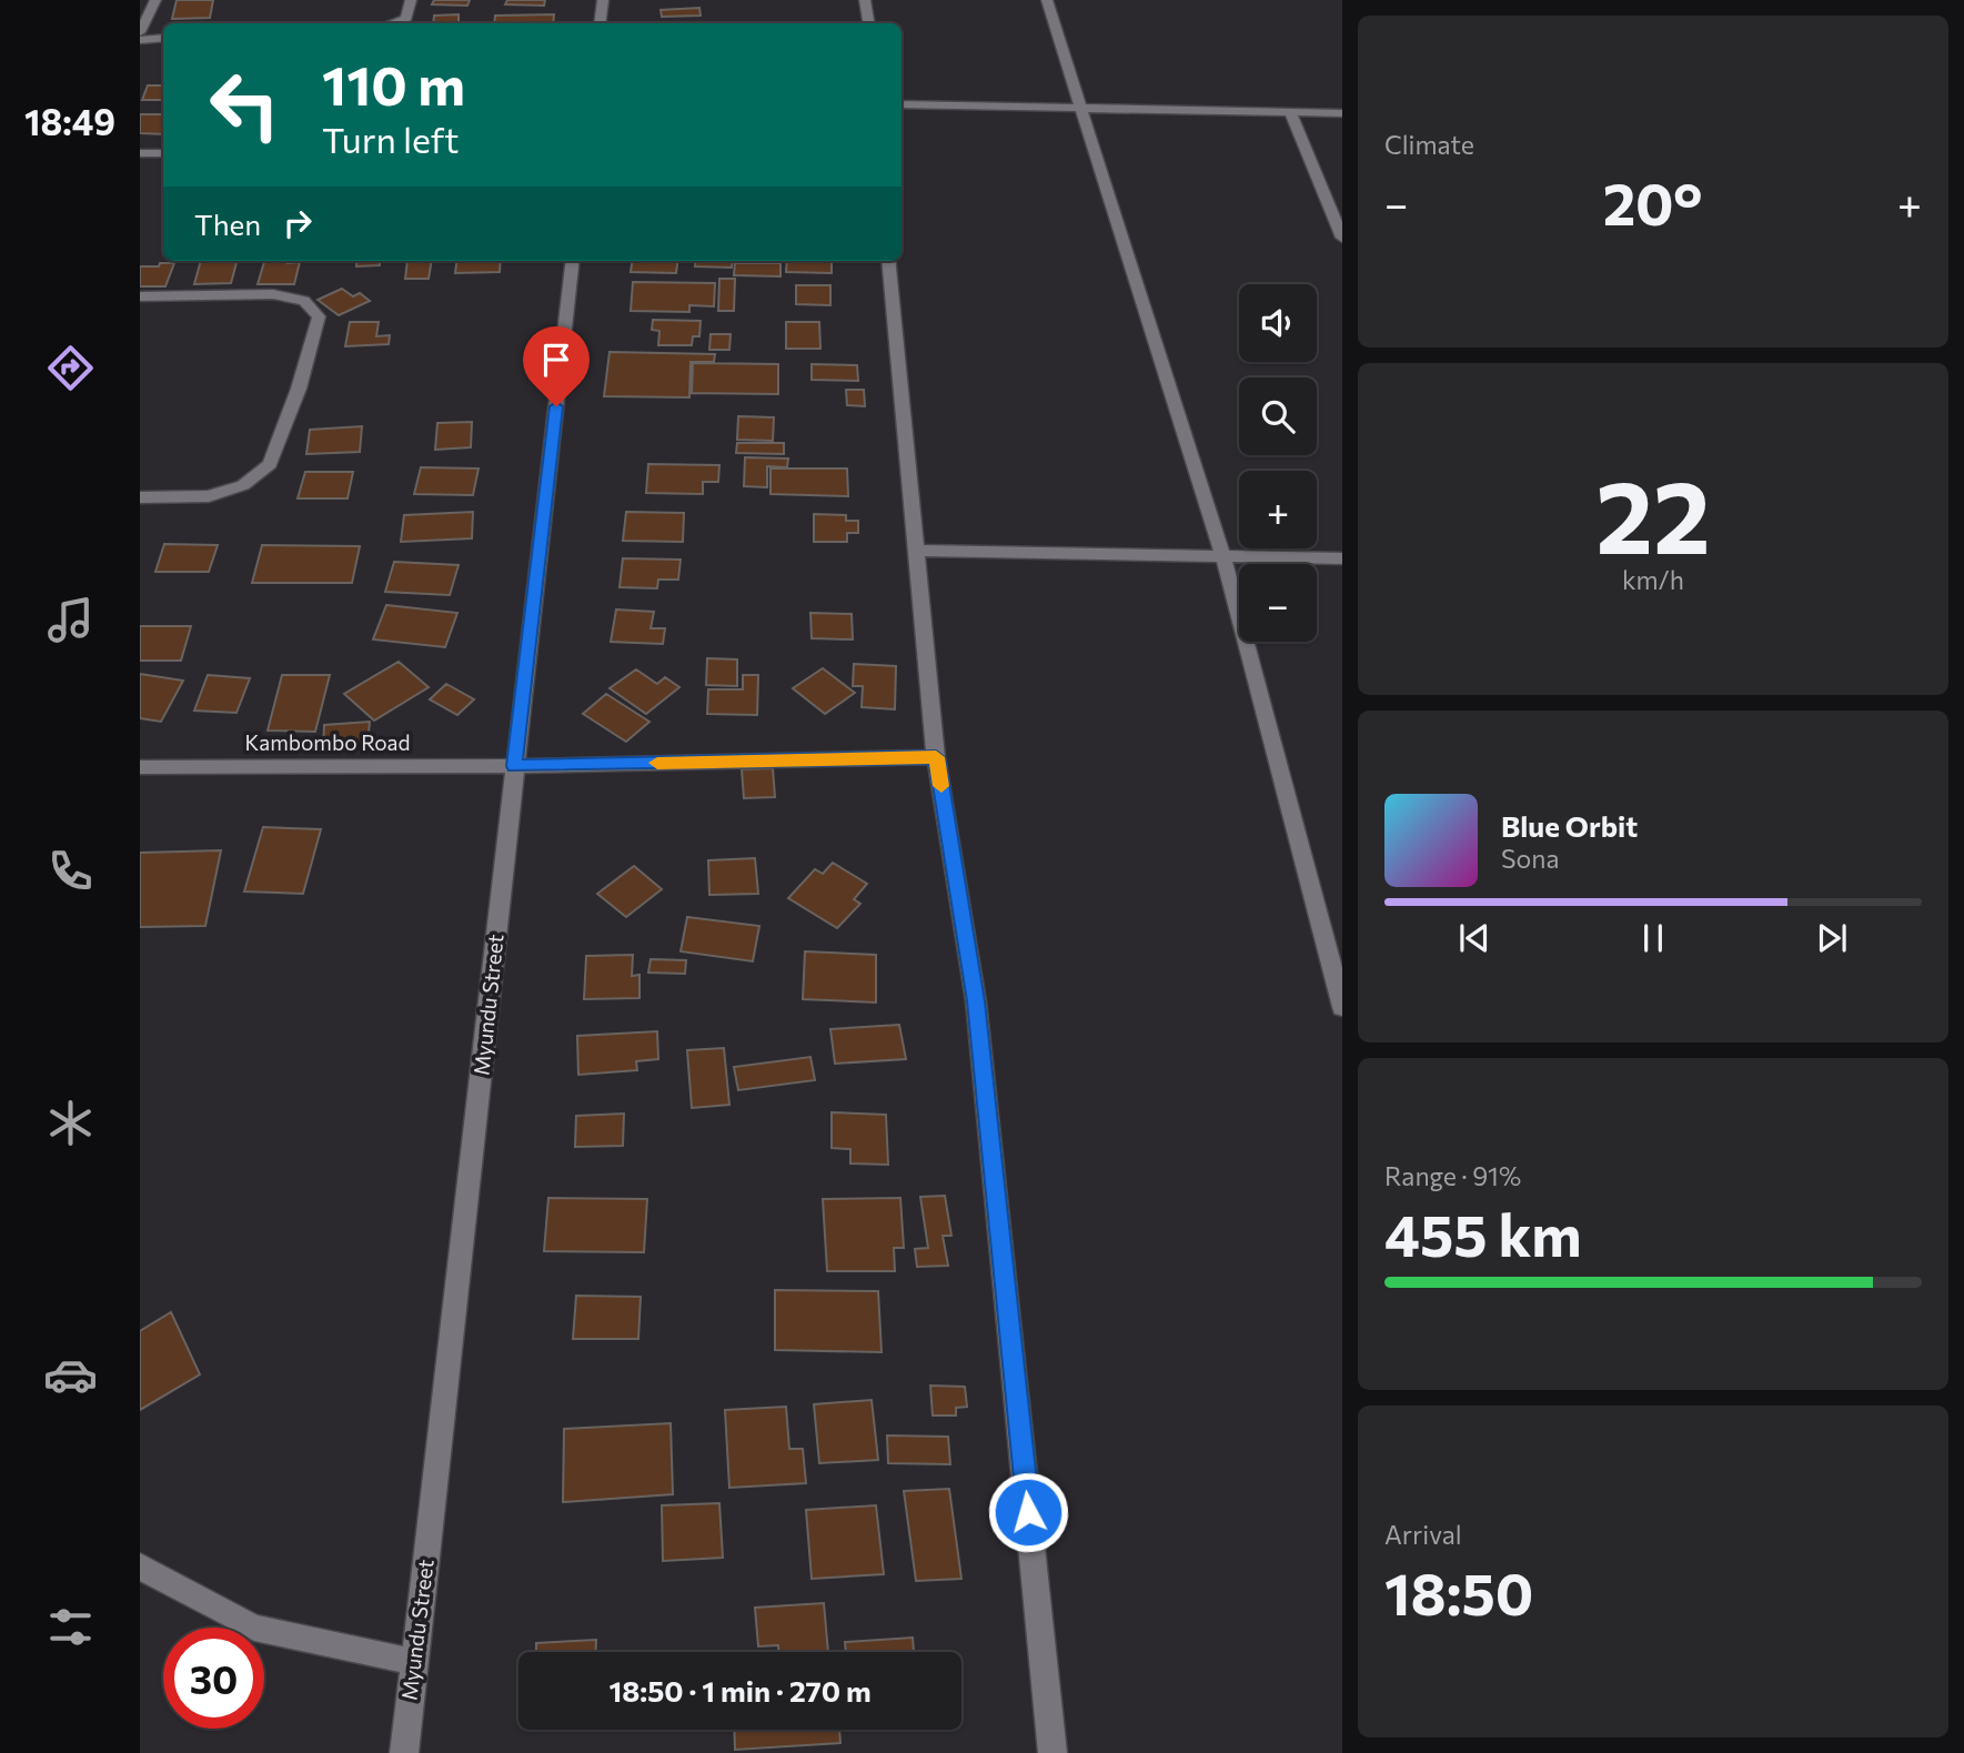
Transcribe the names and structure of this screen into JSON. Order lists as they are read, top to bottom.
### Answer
{
  "streets": {
    "street": ["Kambombo Road", "Myundu Street"]
  },
  "crossings": [
    ["Kambombo Road", "Myundu Street"]
  ],
  "page": {
    "tabs": "18:49",
    "tile": [
      "Climate",
      ["22", "km/h"],
      ["Range · 91%", "455 km"],
      ["Arrival", "18:50"]
    ],
    "turn": ["110 m", "Turn left"],
    "heat": ["−", "20°", "+"],
    "then": "Then",
    "map_buttons": ["+", "−"],
    "song": ["Blue Orbit", "Sona"],
    "limit": "30",
    "trip": "18:50 · 1 min · 270 m"
  }
}
